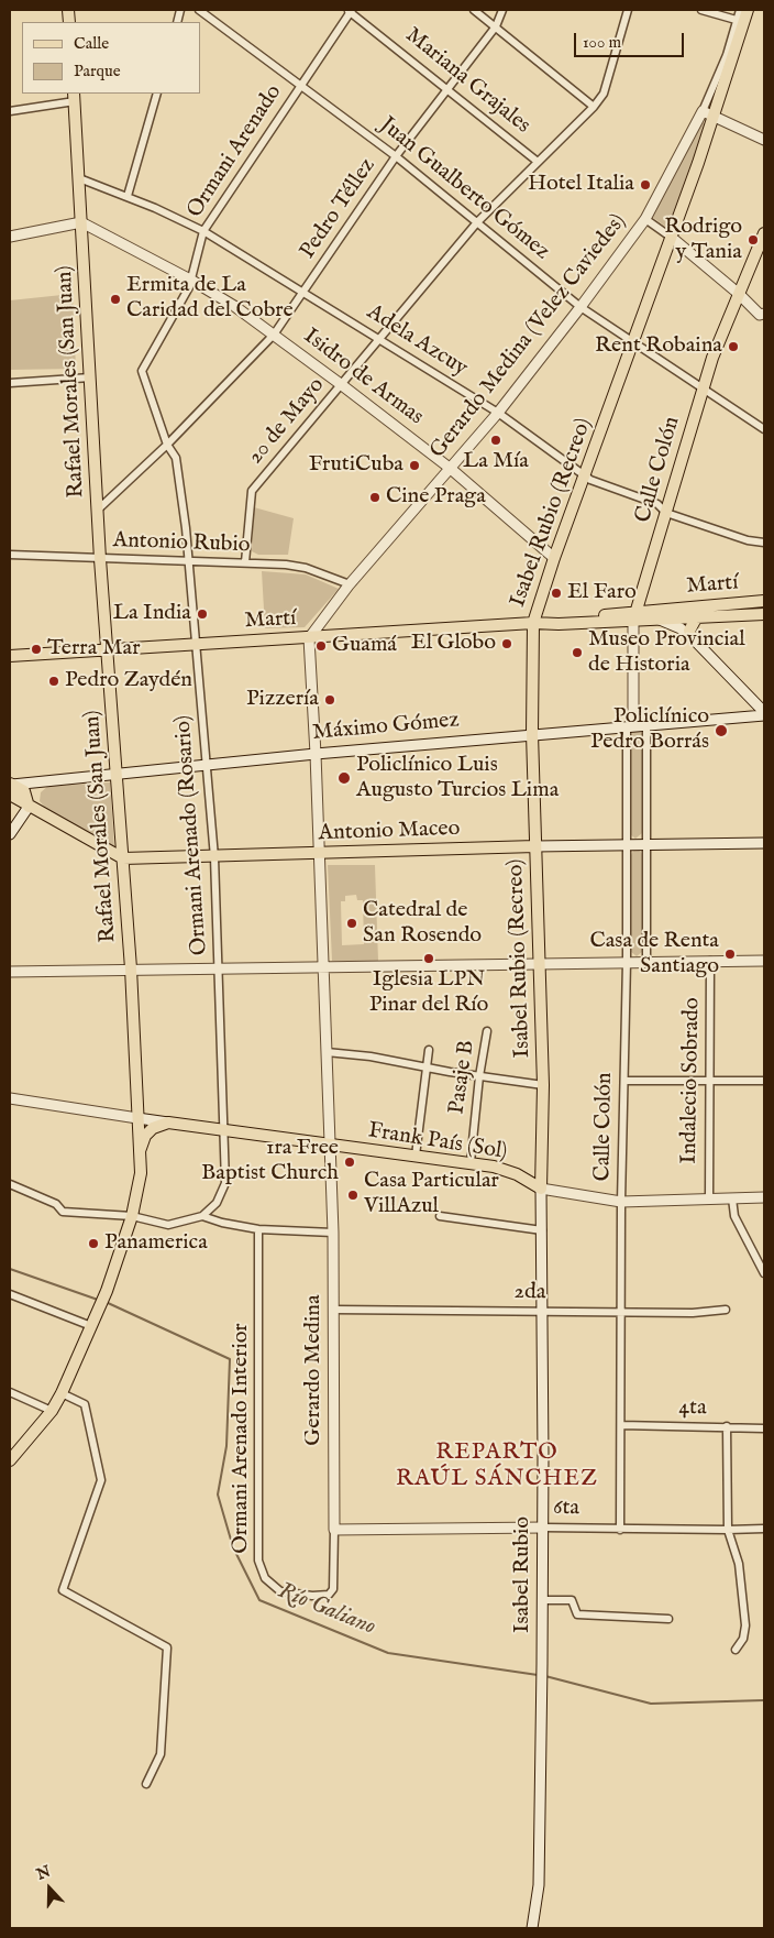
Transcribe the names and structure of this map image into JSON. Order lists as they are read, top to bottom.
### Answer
{
  "streets": {
    "main road": [
      "Rafael Morales (San Juan)",
      "Calle Colón",
      "Isabel Rubio (Recreo)",
      "Martí",
      "Antonio Maceo",
      "Frank País (Sol)"
    ],
    "street": [
      "Mariana Grajales",
      "Ormani Arenado",
      "Juan Gualberto Gómez",
      "Pedro Téllez",
      "Gerardo Medina (Velez Caviedes)",
      "Adela Azcuy",
      "Isidro de Armas",
      "20 de Mayo",
      "Antonio Rubio",
      "Máximo Gómez",
      "Ormani Arenado (Rosario)",
      "Pasaje B",
      "Indalecio Sobrado",
      "2da",
      "Gerardo Medina",
      "4ta",
      "Ormani Arenado Interior",
      "6ta",
      "Isabel Rubio"
    ]
  },
  "crossings": [
    ["Mariana Grajales", "Ormani Arenado"],
    ["Mariana Grajales", "Pedro Téllez"],
    ["Mariana Grajales", "20 de Mayo"],
    ["Ormani Arenado", "Juan Gualberto Gómez"],
    ["Ormani Arenado", "Pedro Téllez"],
    ["Ormani Arenado", "Adela Azcuy"],
    ["Ormani Arenado", "Isidro de Armas"],
    ["Ormani Arenado", "Ormani Arenado (Rosario)"],
    ["Juan Gualberto Gómez", "Pedro Téllez"],
    ["Juan Gualberto Gómez", "Gerardo Medina (Velez Caviedes)"],
    ["Juan Gualberto Gómez", "20 de Mayo"],
    ["Juan Gualberto Gómez", "Calle Colón"],
    ["Juan Gualberto Gómez", "Isabel Rubio (Recreo)"],
    ["Pedro Téllez", "Adela Azcuy"],
    ["Pedro Téllez", "Isidro de Armas"],
    ["Pedro Téllez", "Rafael Morales (San Juan)"],
    ["Pedro Téllez", "Ormani Arenado (Rosario)"],
    ["Gerardo Medina (Velez Caviedes)", "Adela Azcuy"],
    ["Gerardo Medina (Velez Caviedes)", "Isidro de Armas"],
    ["Gerardo Medina (Velez Caviedes)", "Isabel Rubio (Recreo)"],
    ["Gerardo Medina (Velez Caviedes)", "Antonio Rubio"],
    ["Gerardo Medina (Velez Caviedes)", "Martí"],
    ["Adela Azcuy", "Rafael Morales (San Juan)"],
    ["Adela Azcuy", "20 de Mayo"],
    ["Adela Azcuy", "Calle Colón"],
    ["Adela Azcuy", "Isabel Rubio (Recreo)"],
    ["Isidro de Armas", "Rafael Morales (San Juan)"],
    ["Isidro de Armas", "20 de Mayo"],
    ["Isidro de Armas", "Isabel Rubio (Recreo)"],
    ["Rafael Morales (San Juan)", "Antonio Rubio"],
    ["Rafael Morales (San Juan)", "Martí"],
    ["Rafael Morales (San Juan)", "Máximo Gómez"],
    ["Rafael Morales (San Juan)", "Antonio Maceo"],
    ["Rafael Morales (San Juan)", "Ormani Arenado (Rosario)"],
    ["Rafael Morales (San Juan)", "Frank País (Sol)"],
    ["20 de Mayo", "Antonio Rubio"],
    ["Calle Colón", "Martí"],
    ["Calle Colón", "Máximo Gómez"],
    ["Calle Colón", "Antonio Maceo"],
    ["Calle Colón", "Frank País (Sol)"],
    ["Calle Colón", "2da"],
    ["Calle Colón", "4ta"],
    ["Calle Colón", "6ta"],
    ["Isabel Rubio (Recreo)", "Martí"],
    ["Isabel Rubio (Recreo)", "Máximo Gómez"],
    ["Isabel Rubio (Recreo)", "Antonio Maceo"],
    ["Isabel Rubio (Recreo)", "Frank País (Sol)"],
    ["Isabel Rubio (Recreo)", "Isabel Rubio"],
    ["Antonio Rubio", "Ormani Arenado (Rosario)"],
    ["Martí", "Ormani Arenado (Rosario)"],
    ["Máximo Gómez", "Antonio Maceo"],
    ["Máximo Gómez", "Ormani Arenado (Rosario)"],
    ["Antonio Maceo", "Ormani Arenado (Rosario)"],
    ["Ormani Arenado (Rosario)", "Frank País (Sol)"],
    ["Pasaje B", "Frank País (Sol)"],
    ["Indalecio Sobrado", "Frank País (Sol)"],
    ["Frank País (Sol)", "Gerardo Medina"],
    ["Frank País (Sol)", "Isabel Rubio"],
    ["2da", "Gerardo Medina"],
    ["2da", "Isabel Rubio"],
    ["Gerardo Medina", "Ormani Arenado Interior"],
    ["Gerardo Medina", "6ta"],
    ["6ta", "Isabel Rubio"]
  ],
  "districts": ["REPARTO RAÚL SÁNCHEZ"],
  "water": ["Río Galiano"],
  "places": [
    "Hotel Italia",
    "Rodrigo y Tania",
    "Ermita de La Caridad del Cobre",
    "Rent Robaina",
    "La Mía",
    "FrutiCuba",
    "Cine Praga",
    "El Faro",
    "La India",
    "El Globo",
    "Guamá",
    "Terra Mar",
    "Museo Provincial de Historia",
    "Pedro Zaydén",
    "Pizzería",
    "Policlínico Pedro Borrás",
    "Policlínico Luis Augusto Turcios Lima",
    "Catedral de San Rosendo",
    "Casa de Renta Santiago",
    "Iglesia LPN Pinar del Río",
    "1ra Free Baptist Church",
    "Casa Particular VillAzul",
    "Panamerica"
  ],
  "legend": ["Calle", "Parque"],
  "scale_bar": "100 m",
  "north": "top"
}
